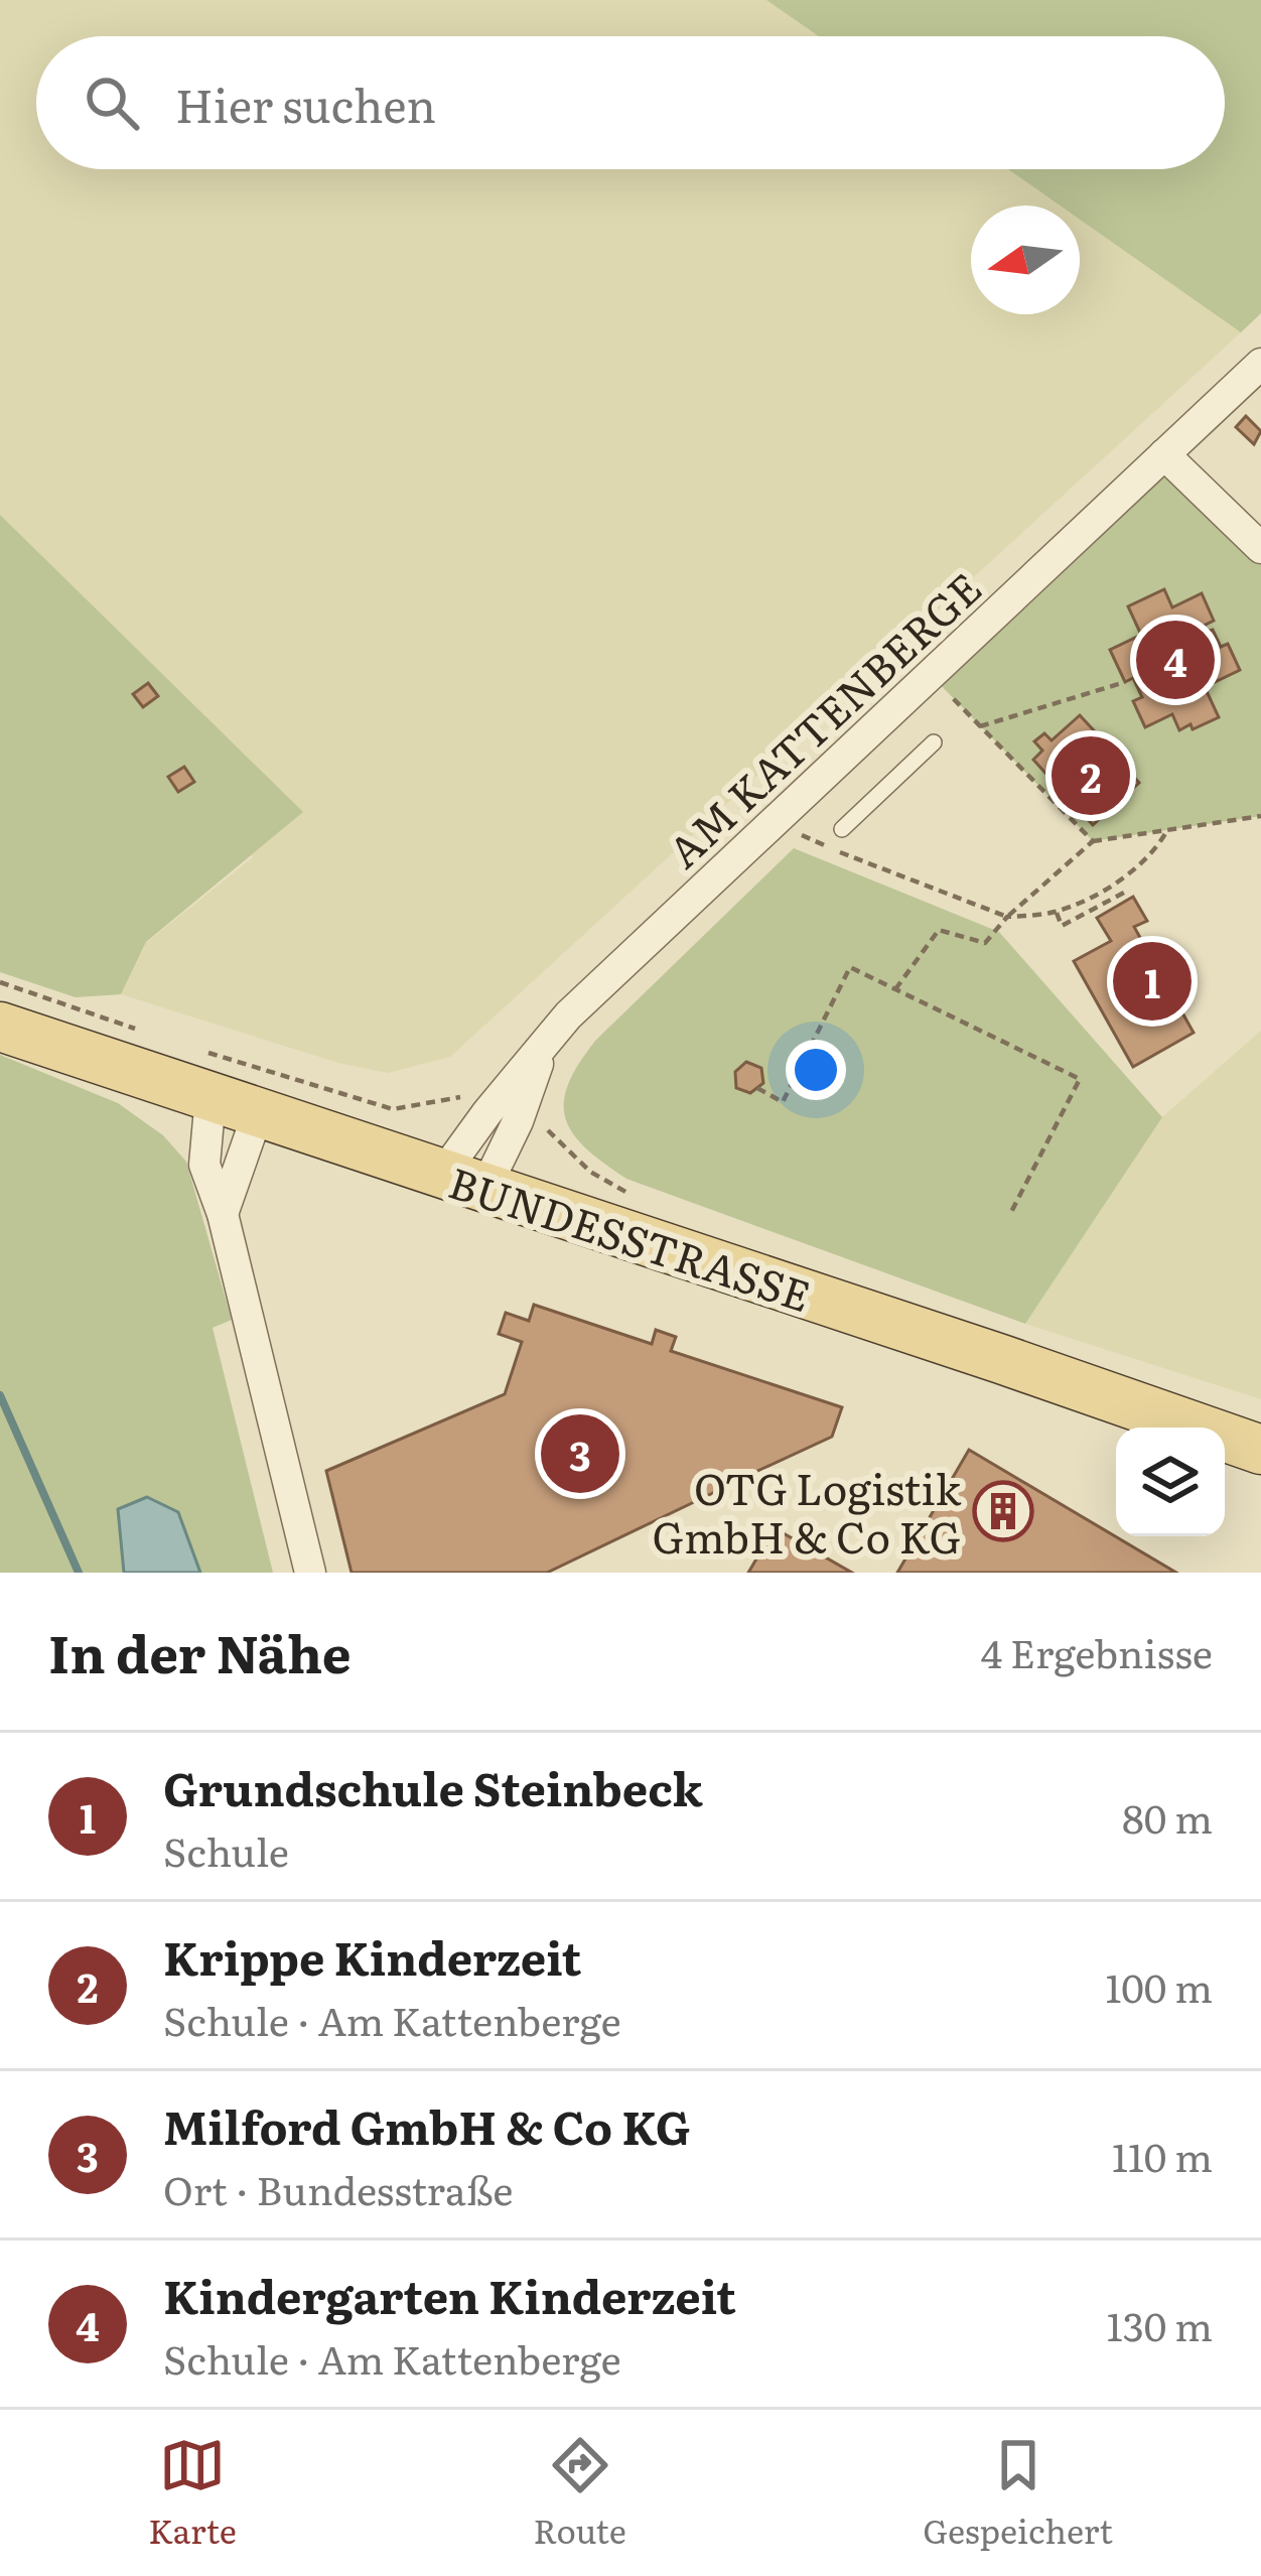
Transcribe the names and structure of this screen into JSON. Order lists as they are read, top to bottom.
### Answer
{
  "streets": {
    "main road": ["BUNDESSTRASSE"],
    "street": ["AM KATTENBERGE"]
  },
  "crossings": [
    ["AM KATTENBERGE", "BUNDESSTRASSE"]
  ],
  "places": {
    "building": ["OTG Logistik GmbH & Co KG"]
  },
  "north": "left",
  "page": {
    "search": "Hier suchen",
    "pins": [
      "4",
      "2",
      "1",
      "3"
    ],
    "heading": ["In der Nähe", "4 Ergebnisse"],
    "list": [
      {
        "mark": "1",
        "name": "Grundschule Steinbeck",
        "note": "Schule",
        "value": "80 m"
      },
      {
        "mark": "2",
        "name": "Krippe Kinderzeit",
        "note": "Schule · Am Kattenberge",
        "value": "100 m"
      },
      {
        "mark": "3",
        "name": "Milford GmbH & Co KG",
        "note": "Ort · Bundesstraße",
        "value": "110 m"
      },
      {
        "mark": "4",
        "name": "Kindergarten Kinderzeit",
        "note": "Schule · Am Kattenberge",
        "value": "130 m"
      }
    ],
    "nav": ["Karte", "Route", "Gespeichert"]
  }
}
